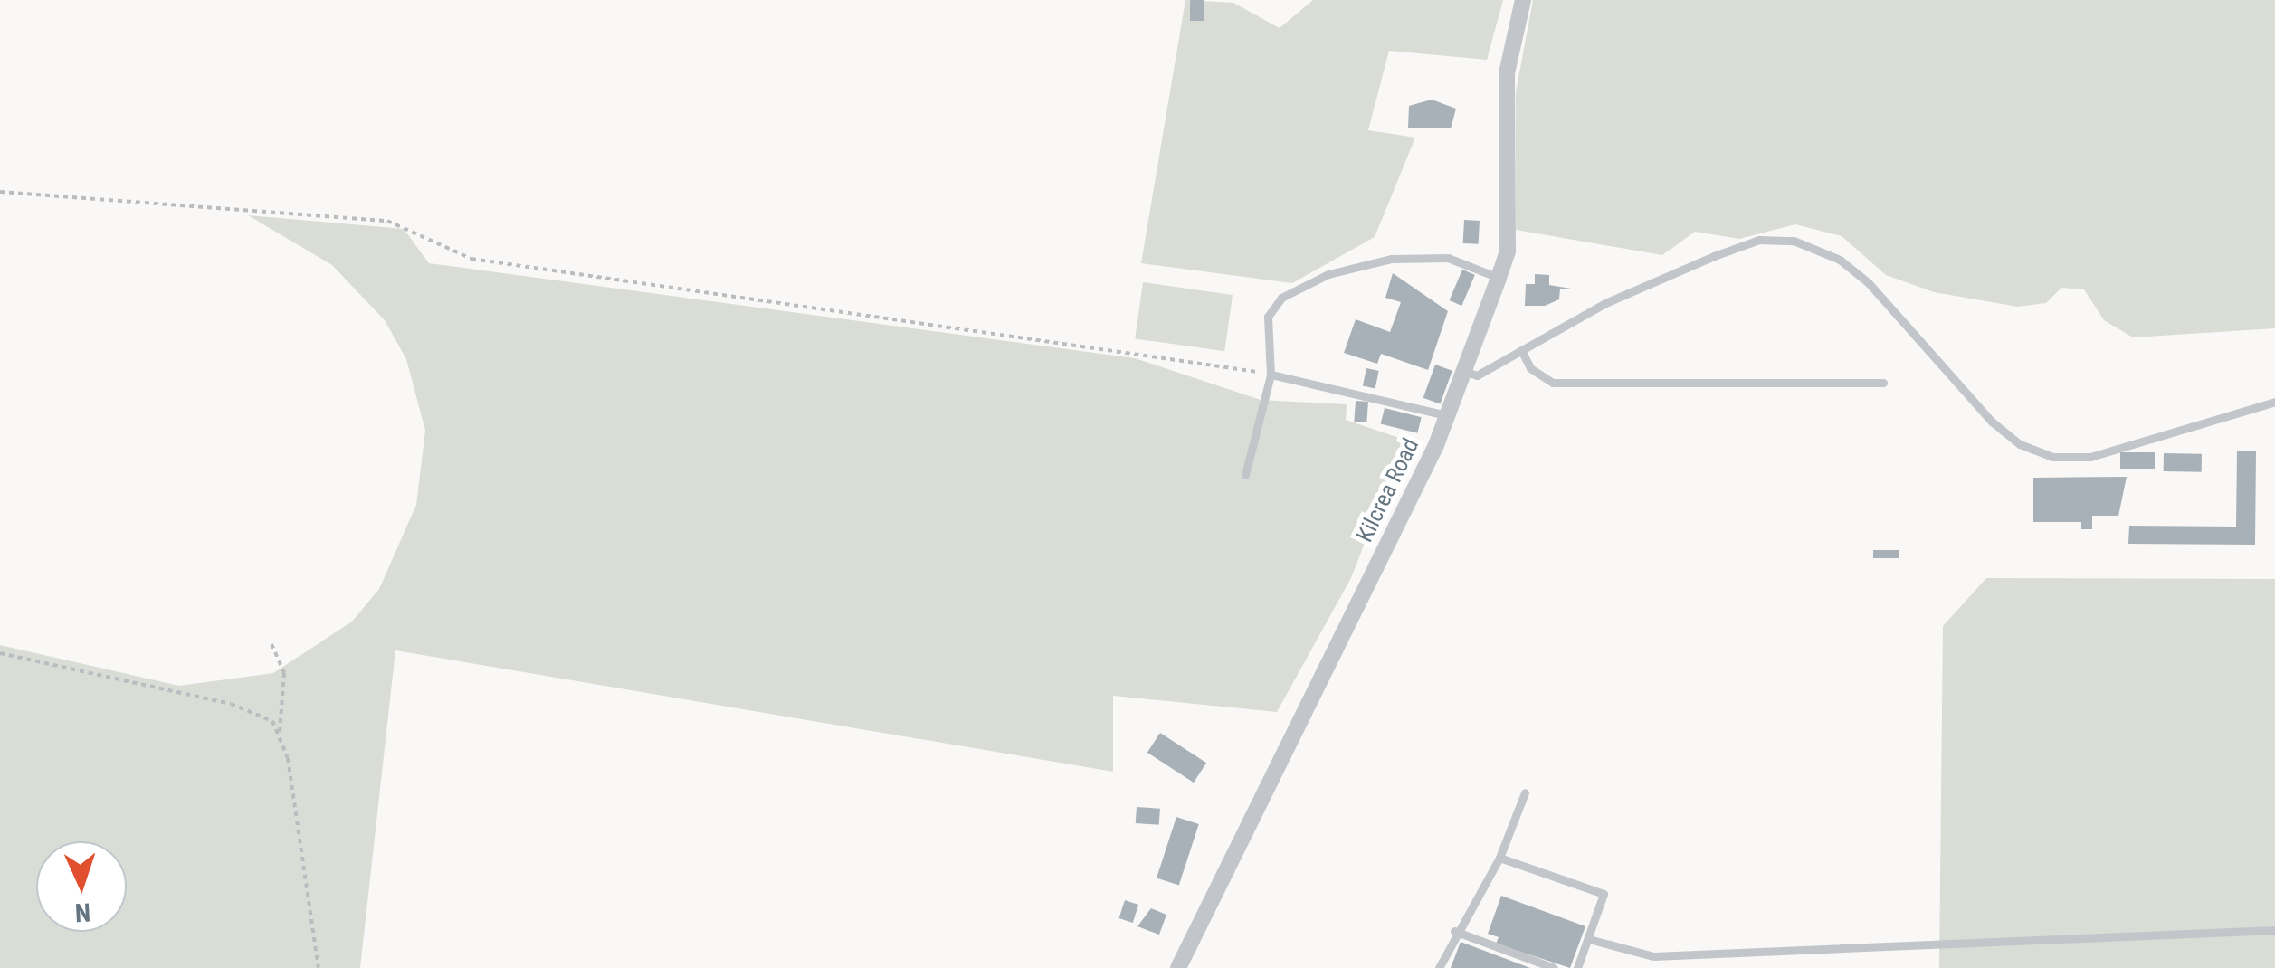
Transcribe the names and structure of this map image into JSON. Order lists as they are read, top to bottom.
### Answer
{
  "streets": {
    "street": ["Kilcrea Road"]
  },
  "north": "bottom"
}
